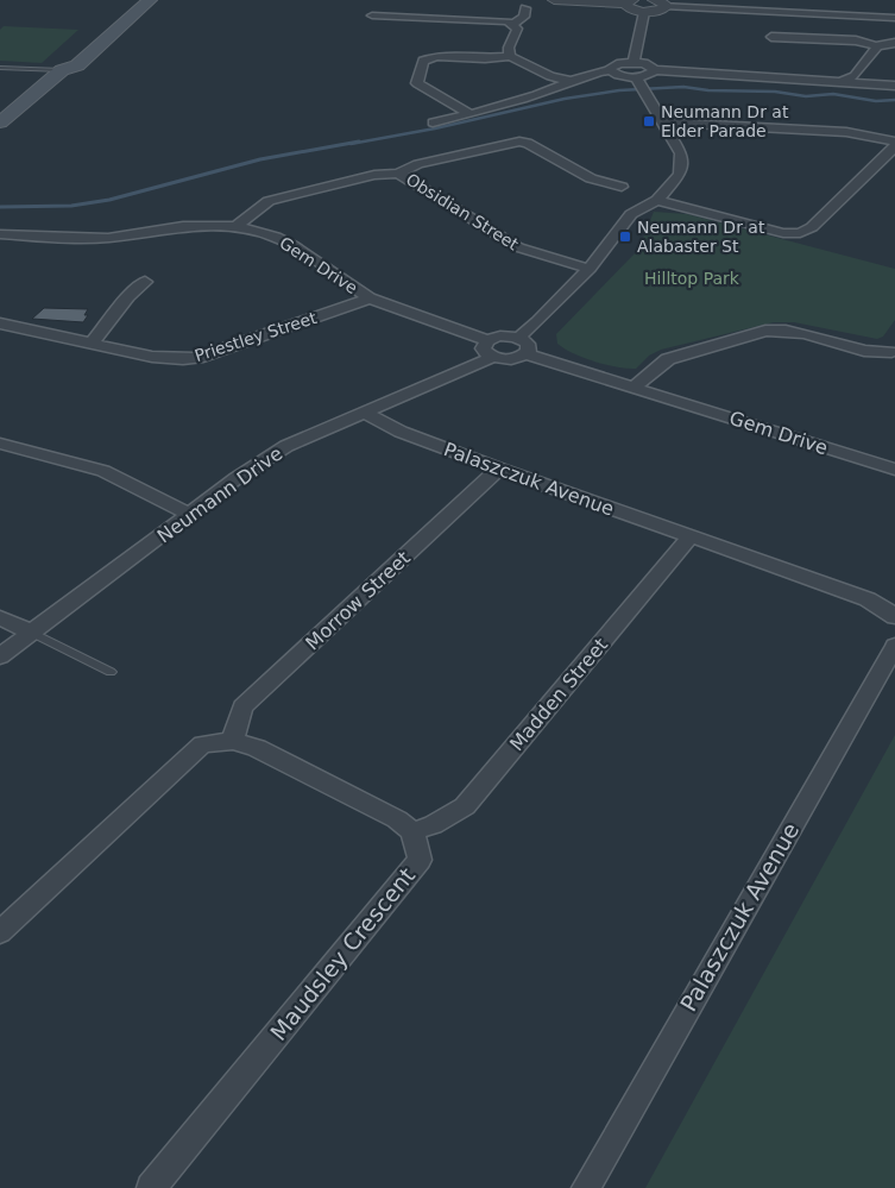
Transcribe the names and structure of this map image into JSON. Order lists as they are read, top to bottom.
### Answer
{
  "streets": {
    "street": [
      "Obsidian Street",
      "Gem Drive",
      "Priestley Street",
      "Palaszczuk Avenue",
      "Neumann Drive",
      "Morrow Street",
      "Madden Street",
      "Maudsley Crescent"
    ]
  },
  "crossings": [
    ["Obsidian Street", "Gem Drive"],
    ["Gem Drive", "Priestley Street"],
    ["Gem Drive", "Neumann Drive"],
    ["Palaszczuk Avenue", "Neumann Drive"],
    ["Palaszczuk Avenue", "Morrow Street"],
    ["Palaszczuk Avenue", "Madden Street"],
    ["Madden Street", "Maudsley Crescent"]
  ],
  "parks": ["Hilltop Park"],
  "places": {
    "transit": ["Neumann Dr at Elder Parade", "Neumann Dr at Alabaster St"]
  }
}
